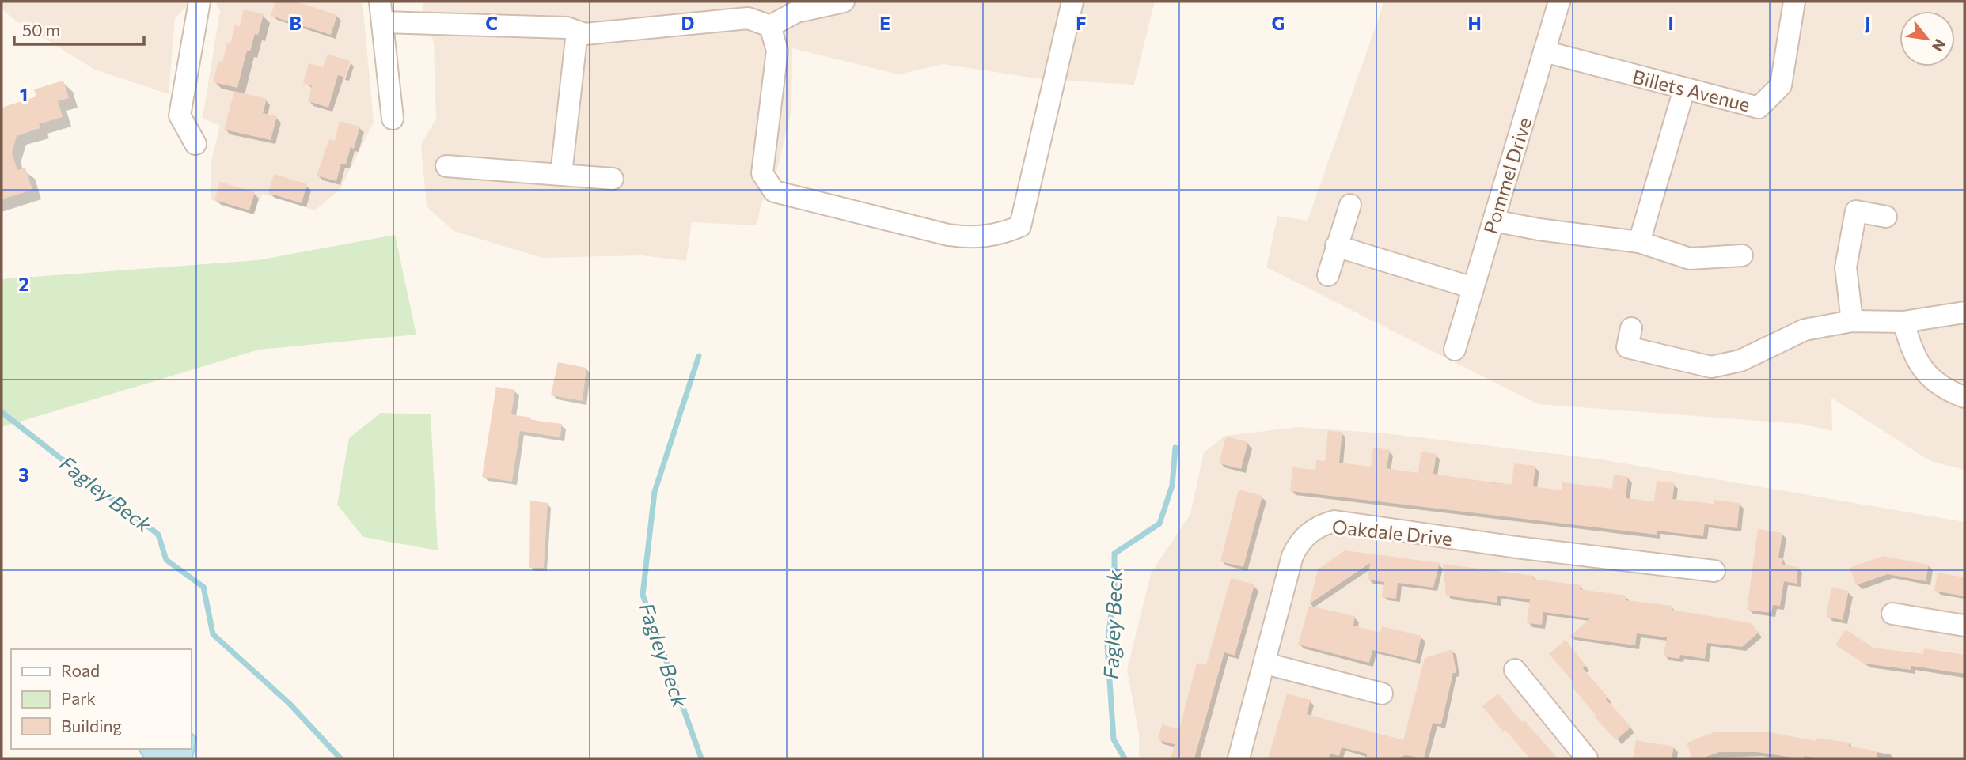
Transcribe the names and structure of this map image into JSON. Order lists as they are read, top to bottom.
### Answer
{
  "streets": {
    "street": ["Billets Avenue", "Pommel Drive", "Oakdale Drive"]
  },
  "crossings": [
    ["Billets Avenue", "Pommel Drive"]
  ],
  "water": ["Fagley Beck"],
  "legend": ["Road", "Park", "Building"],
  "scale_bar": "50 m",
  "north": "bottom right",
  "grid": {
    "columns": [
      "B",
      "C",
      "D",
      "E",
      "F",
      "G",
      "H",
      "I",
      "J"
    ],
    "rows": ["1", "2", "3"]
  }
}
